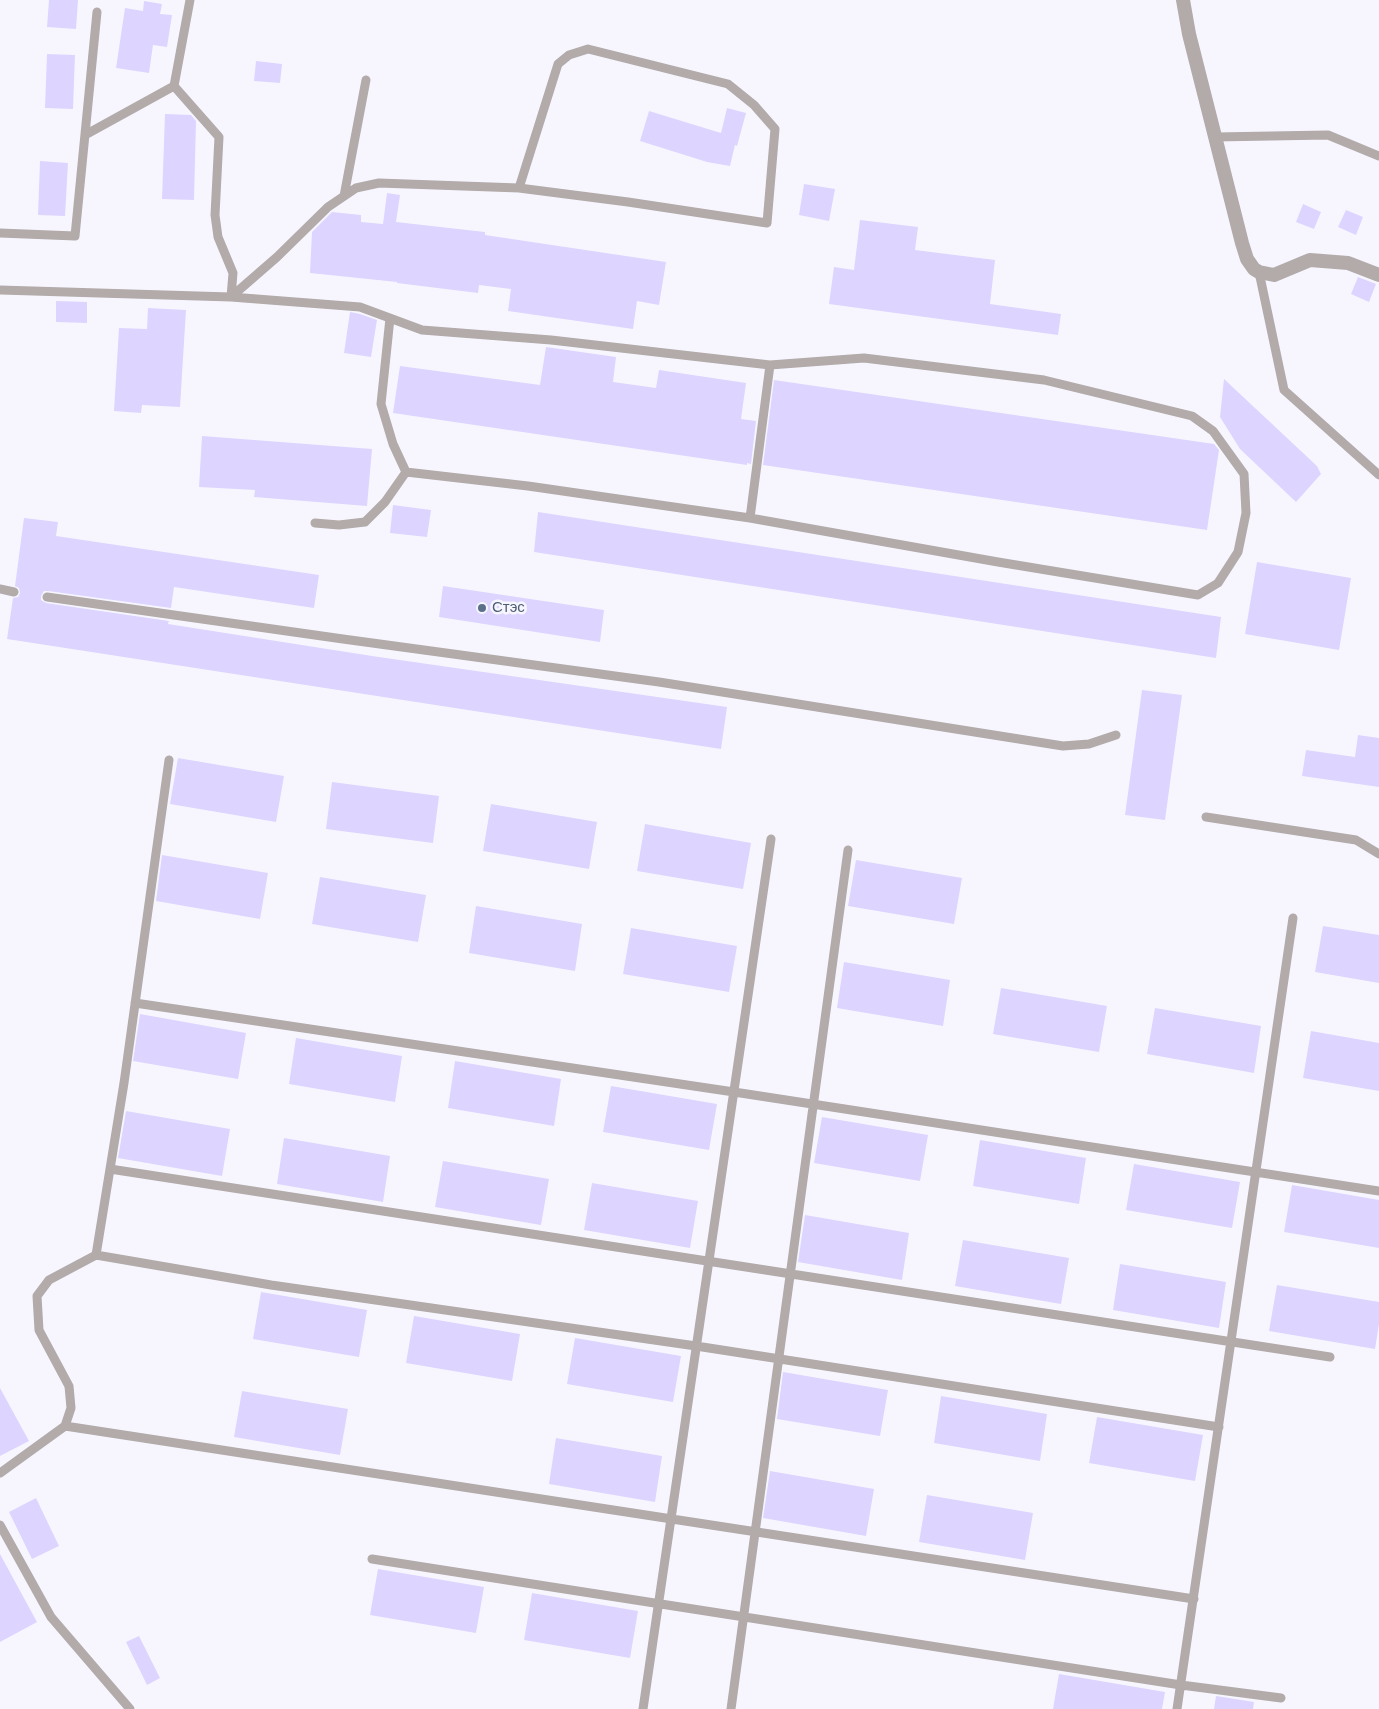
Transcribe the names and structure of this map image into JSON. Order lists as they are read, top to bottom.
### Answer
{
  "places": ["Стэс"]
}
